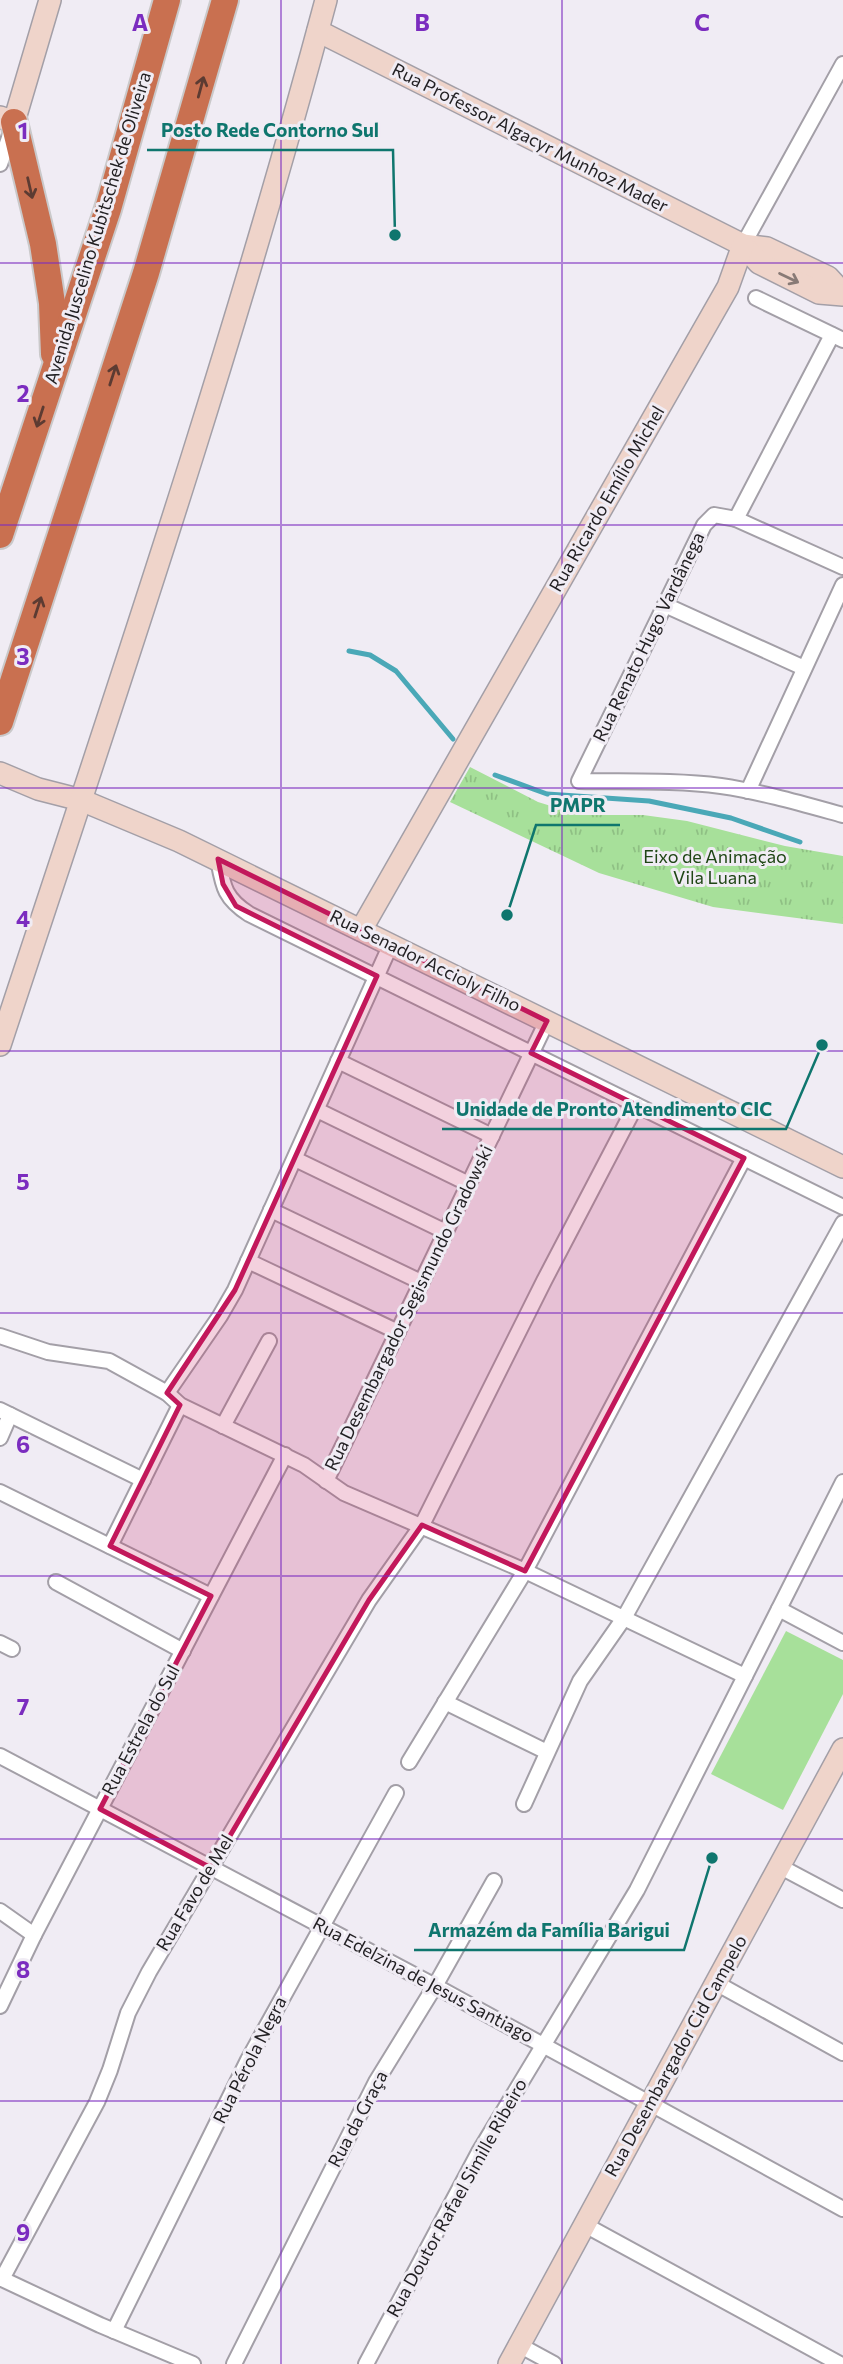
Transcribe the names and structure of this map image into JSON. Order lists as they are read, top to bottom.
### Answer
{
  "streets": {
    "highway": ["Avenida Juscelino Kubitschek de Oliveira"],
    "street": [
      "Rua Professor Algacyr Munhoz Mader",
      "Rua Ricardo Emílio Michel",
      "Rua Renato Hugo Vardânega",
      "Rua Senador Accioly Filho",
      "Rua Desembargador Segismundo Gradowski",
      "Rua Estrela do Sul",
      "Rua Favo de Mel",
      "Rua Edelzina de Jesus Santiago",
      "Rua Desembargador Cid Campelo",
      "Rua Pérola Negra",
      "Rua da Graça",
      "Rua Doutor Rafael Simille Ribeiro"
    ]
  },
  "crossings": [
    ["Rua Professor Algacyr Munhoz Mader", "Rua Ricardo Emílio Michel"],
    ["Rua Ricardo Emílio Michel", "Rua Senador Accioly Filho"],
    ["Rua Senador Accioly Filho", "Rua Desembargador Segismundo Gradowski"],
    ["Rua Estrela do Sul", "Rua Edelzina de Jesus Santiago"],
    ["Rua Favo de Mel", "Rua Edelzina de Jesus Santiago"],
    ["Rua Edelzina de Jesus Santiago", "Rua Desembargador Cid Campelo"],
    ["Rua Edelzina de Jesus Santiago", "Rua Pérola Negra"],
    ["Rua Edelzina de Jesus Santiago", "Rua da Graça"],
    ["Rua Edelzina de Jesus Santiago", "Rua Doutor Rafael Simille Ribeiro"]
  ],
  "parks": ["Eixo de Animação Vila Luana"],
  "places": [
    "Posto Rede Contorno Sul",
    "PMPR",
    "Unidade de Pronto Atendimento CIC",
    "Armazém da Família Barigui"
  ],
  "grid": {
    "columns": ["A", "B", "C"],
    "rows": [
      "1",
      "2",
      "3",
      "4",
      "5",
      "6",
      "7",
      "8",
      "9"
    ]
  }
}
